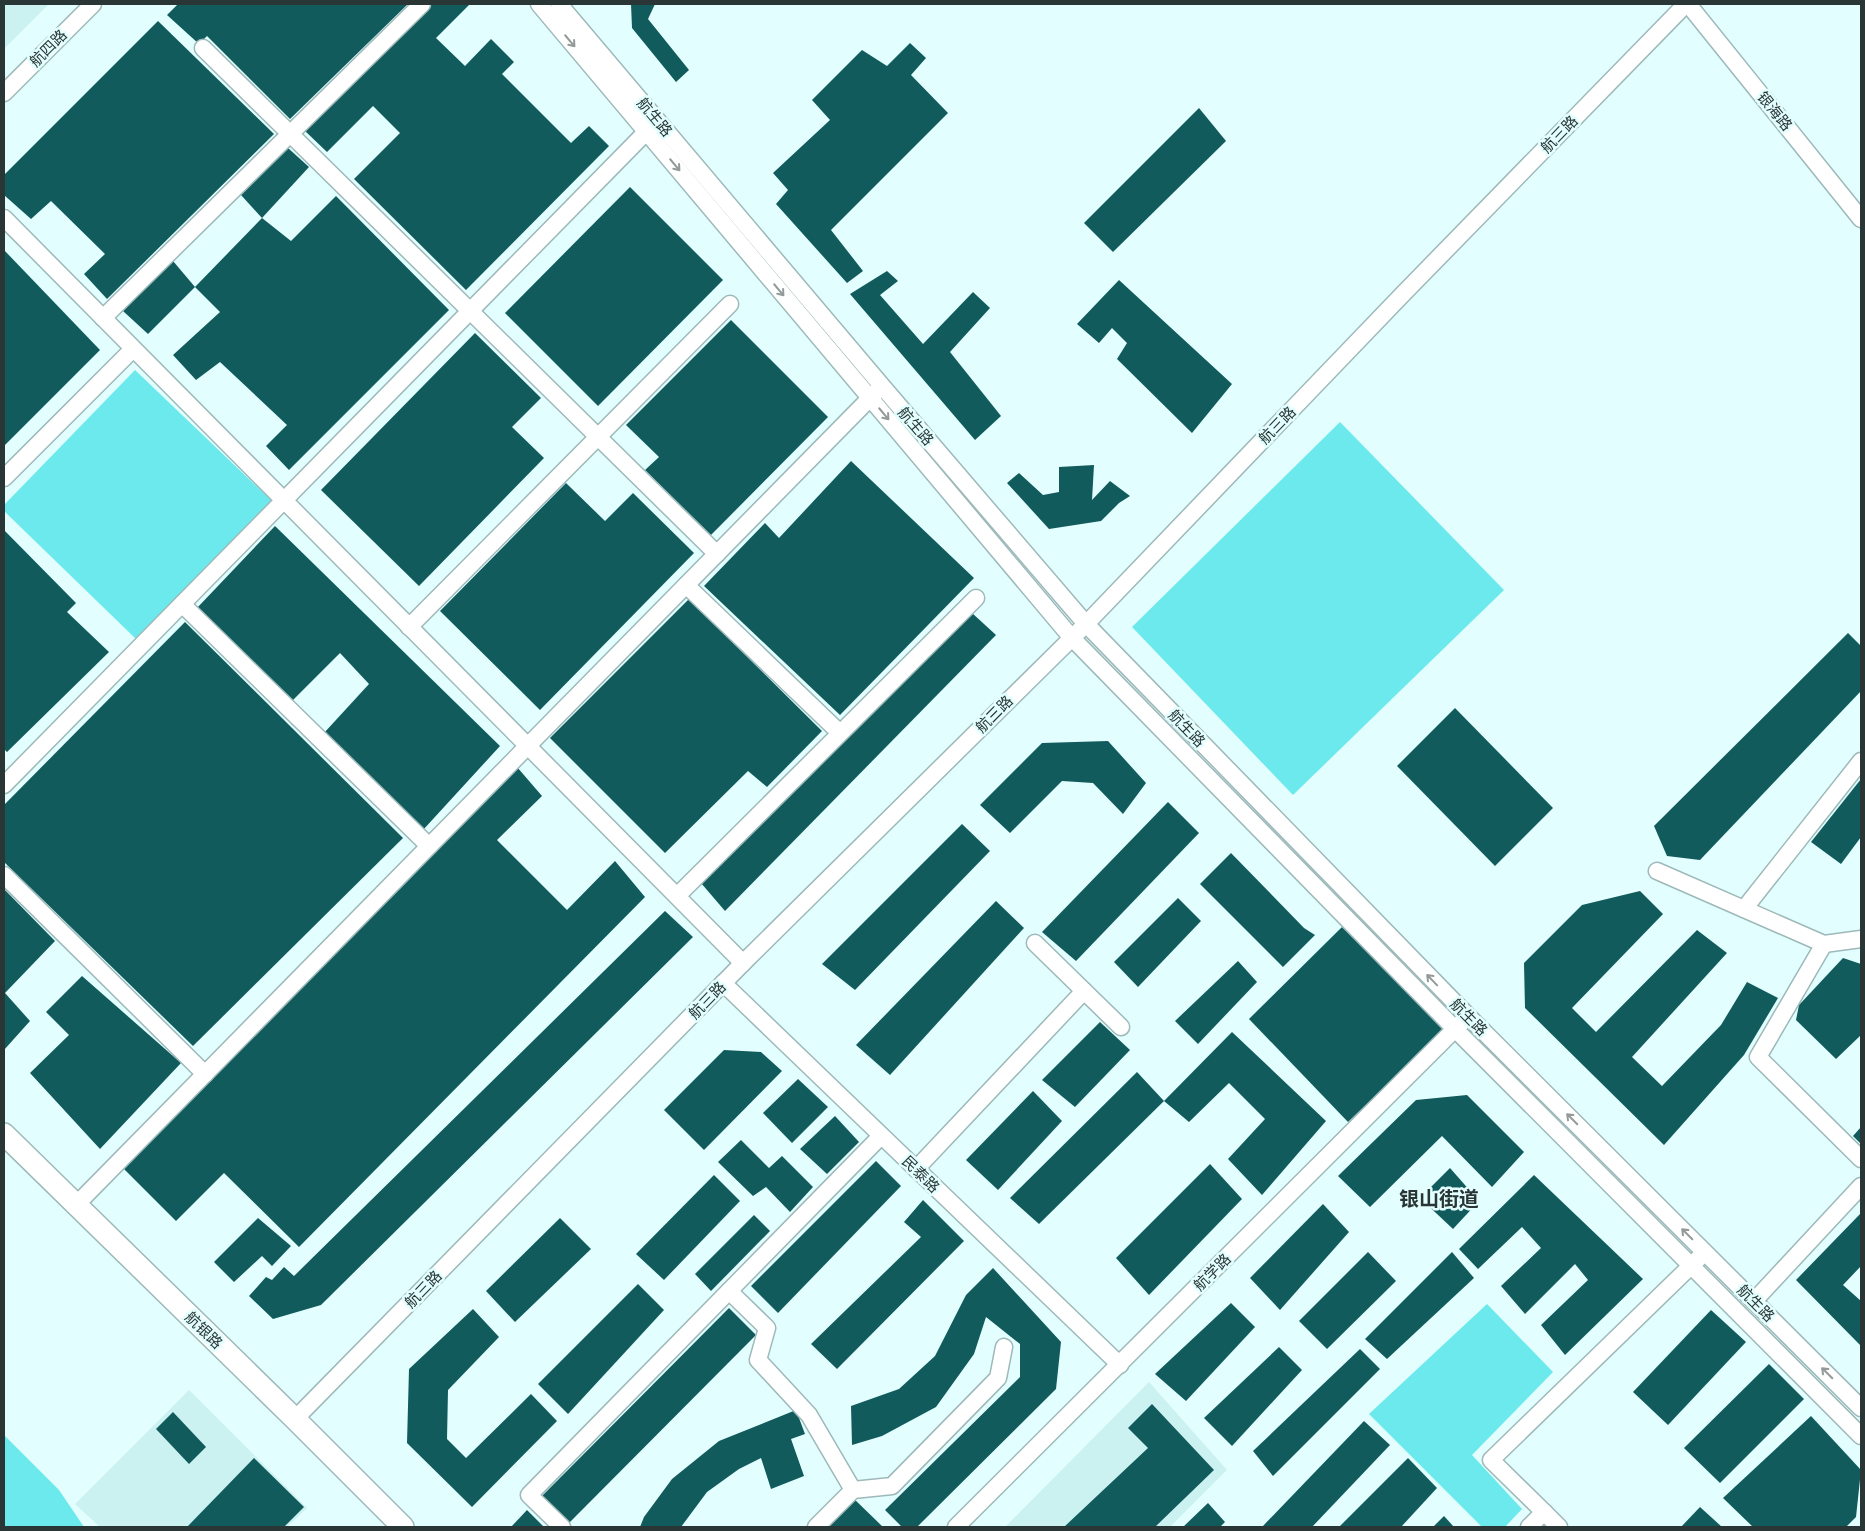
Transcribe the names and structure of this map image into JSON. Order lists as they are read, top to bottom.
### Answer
{
  "streets": {
    "main road": ["航银路"],
    "street": [
      "航四路",
      "银海路",
      "航生路",
      "航三路",
      "民泰路",
      "航学路"
    ]
  },
  "crossings": [
    ["银海路", "航三路"],
    ["航生路", "航三路"],
    ["航生路", "航学路"],
    ["航三路", "民泰路"],
    ["航三路", "航银路"],
    ["民泰路", "航学路"]
  ],
  "districts": ["银山街道"]
}
